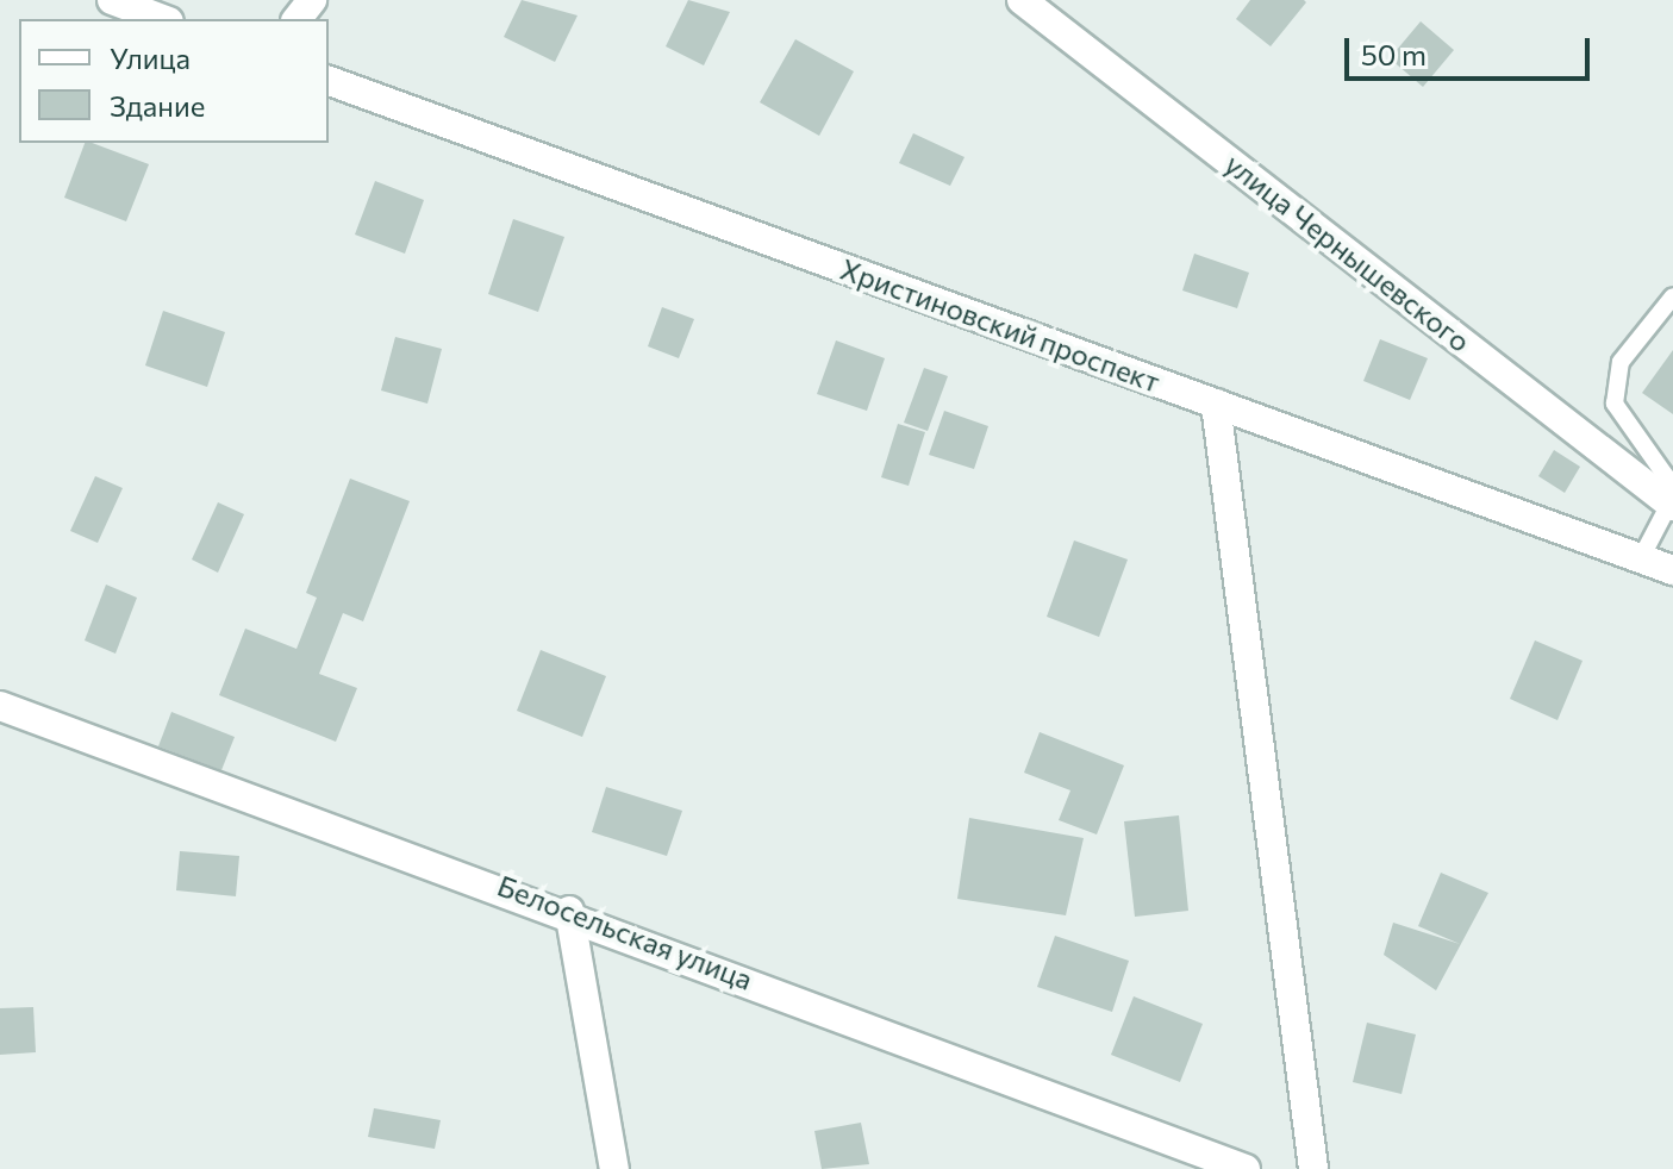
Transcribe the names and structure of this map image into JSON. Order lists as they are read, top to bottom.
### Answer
{
  "streets": {
    "street": ["улица Чернышевского", "Христиновский проспект", "Белосельская улица"]
  },
  "legend": ["Улица", "Здание"],
  "scale_bar": "50 m"
}
